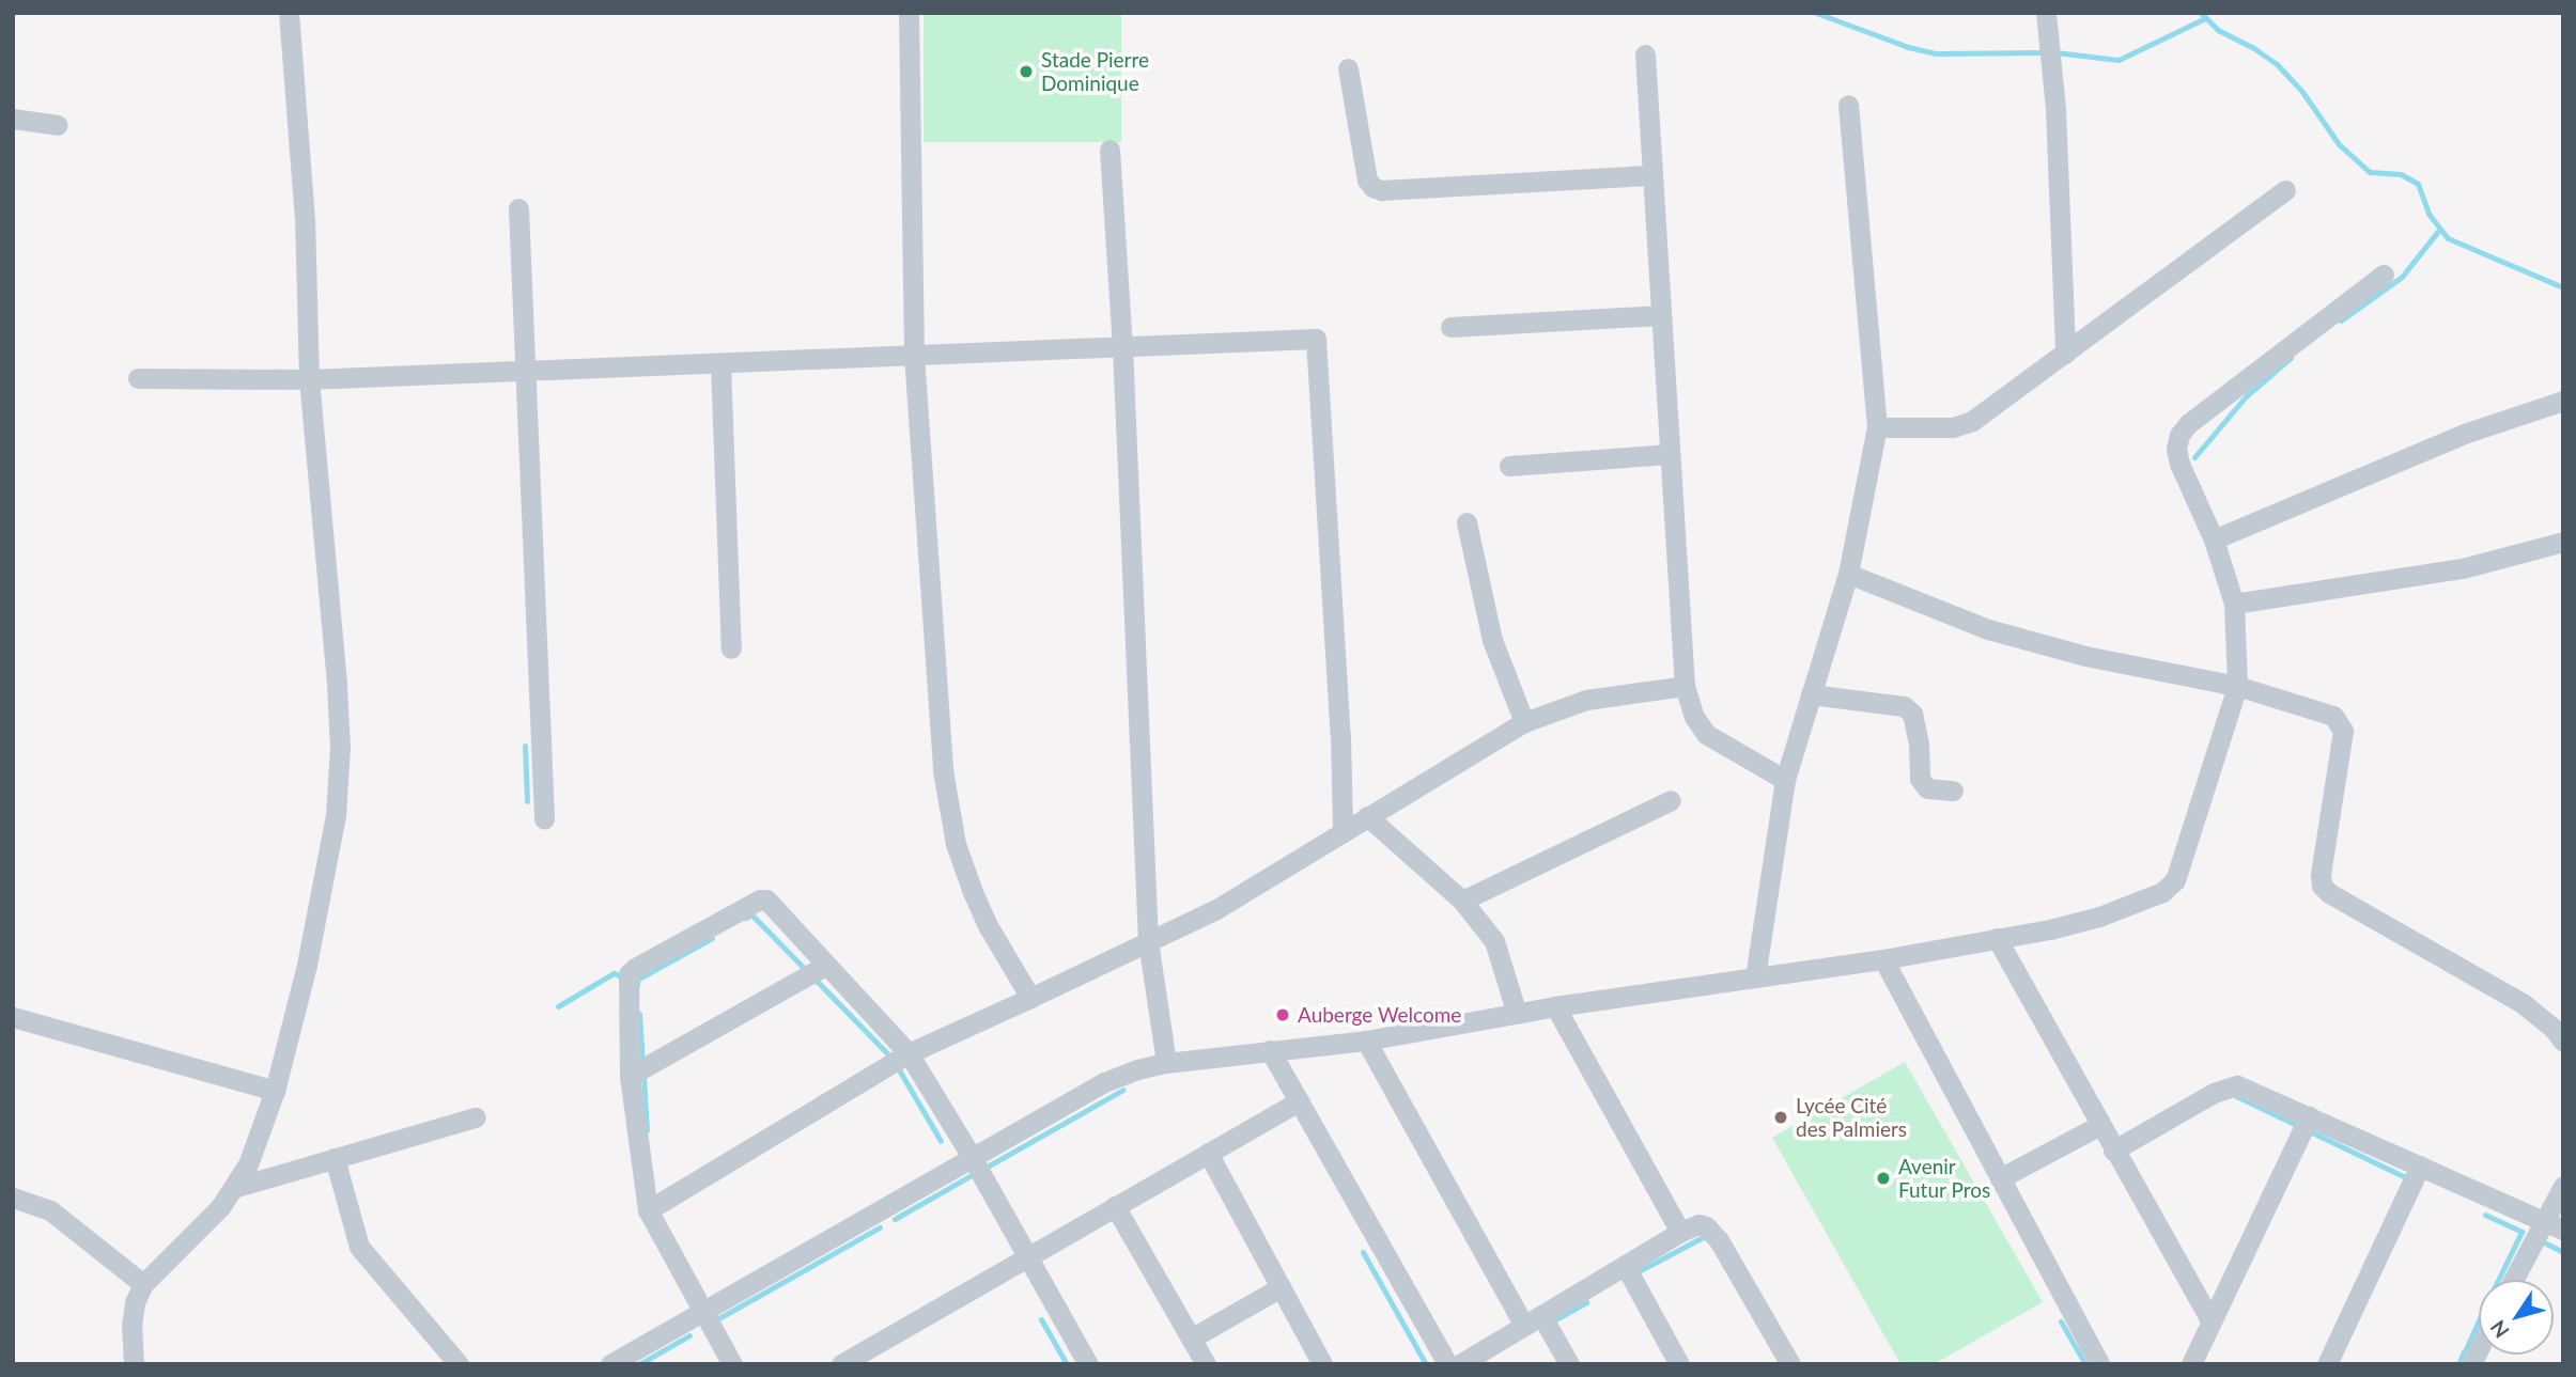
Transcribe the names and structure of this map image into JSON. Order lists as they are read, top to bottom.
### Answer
{
  "places": [
    "Stade Pierre Dominique",
    "Auberge Welcome",
    "Lycée Cité des Palmiers",
    "Avenir Futur Pros"
  ],
  "north": "bottom left"
}
